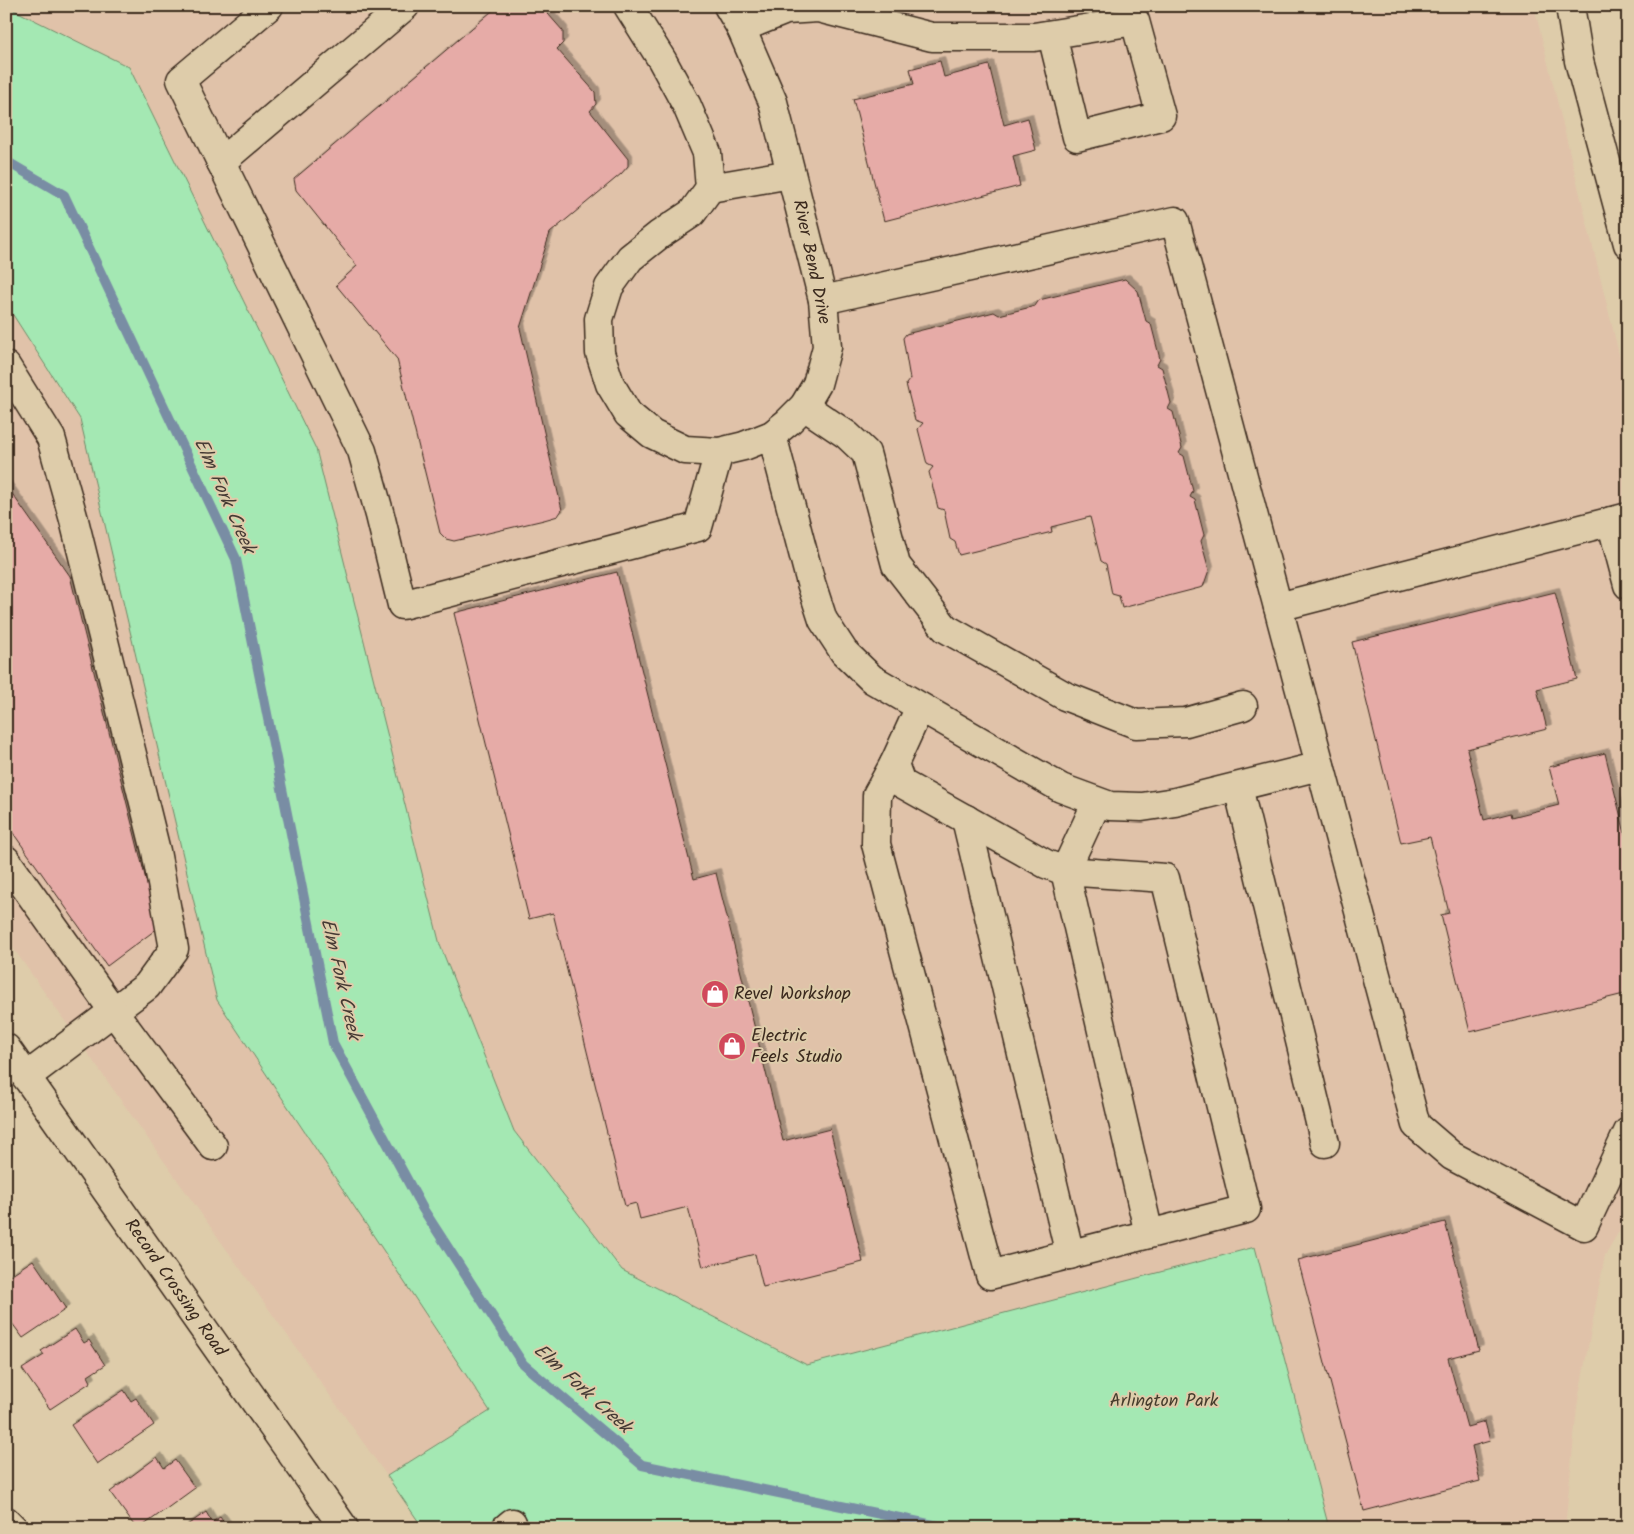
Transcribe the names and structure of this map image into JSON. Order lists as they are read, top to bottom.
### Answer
{
  "streets": {
    "street": ["River Bend Drive", "Record Crossing Road"]
  },
  "water": ["Elm Fork Creek"],
  "parks": ["Arlington Park"],
  "places": {
    "shop": ["Revel Workshop", "Electric Feels Studio"]
  }
}
